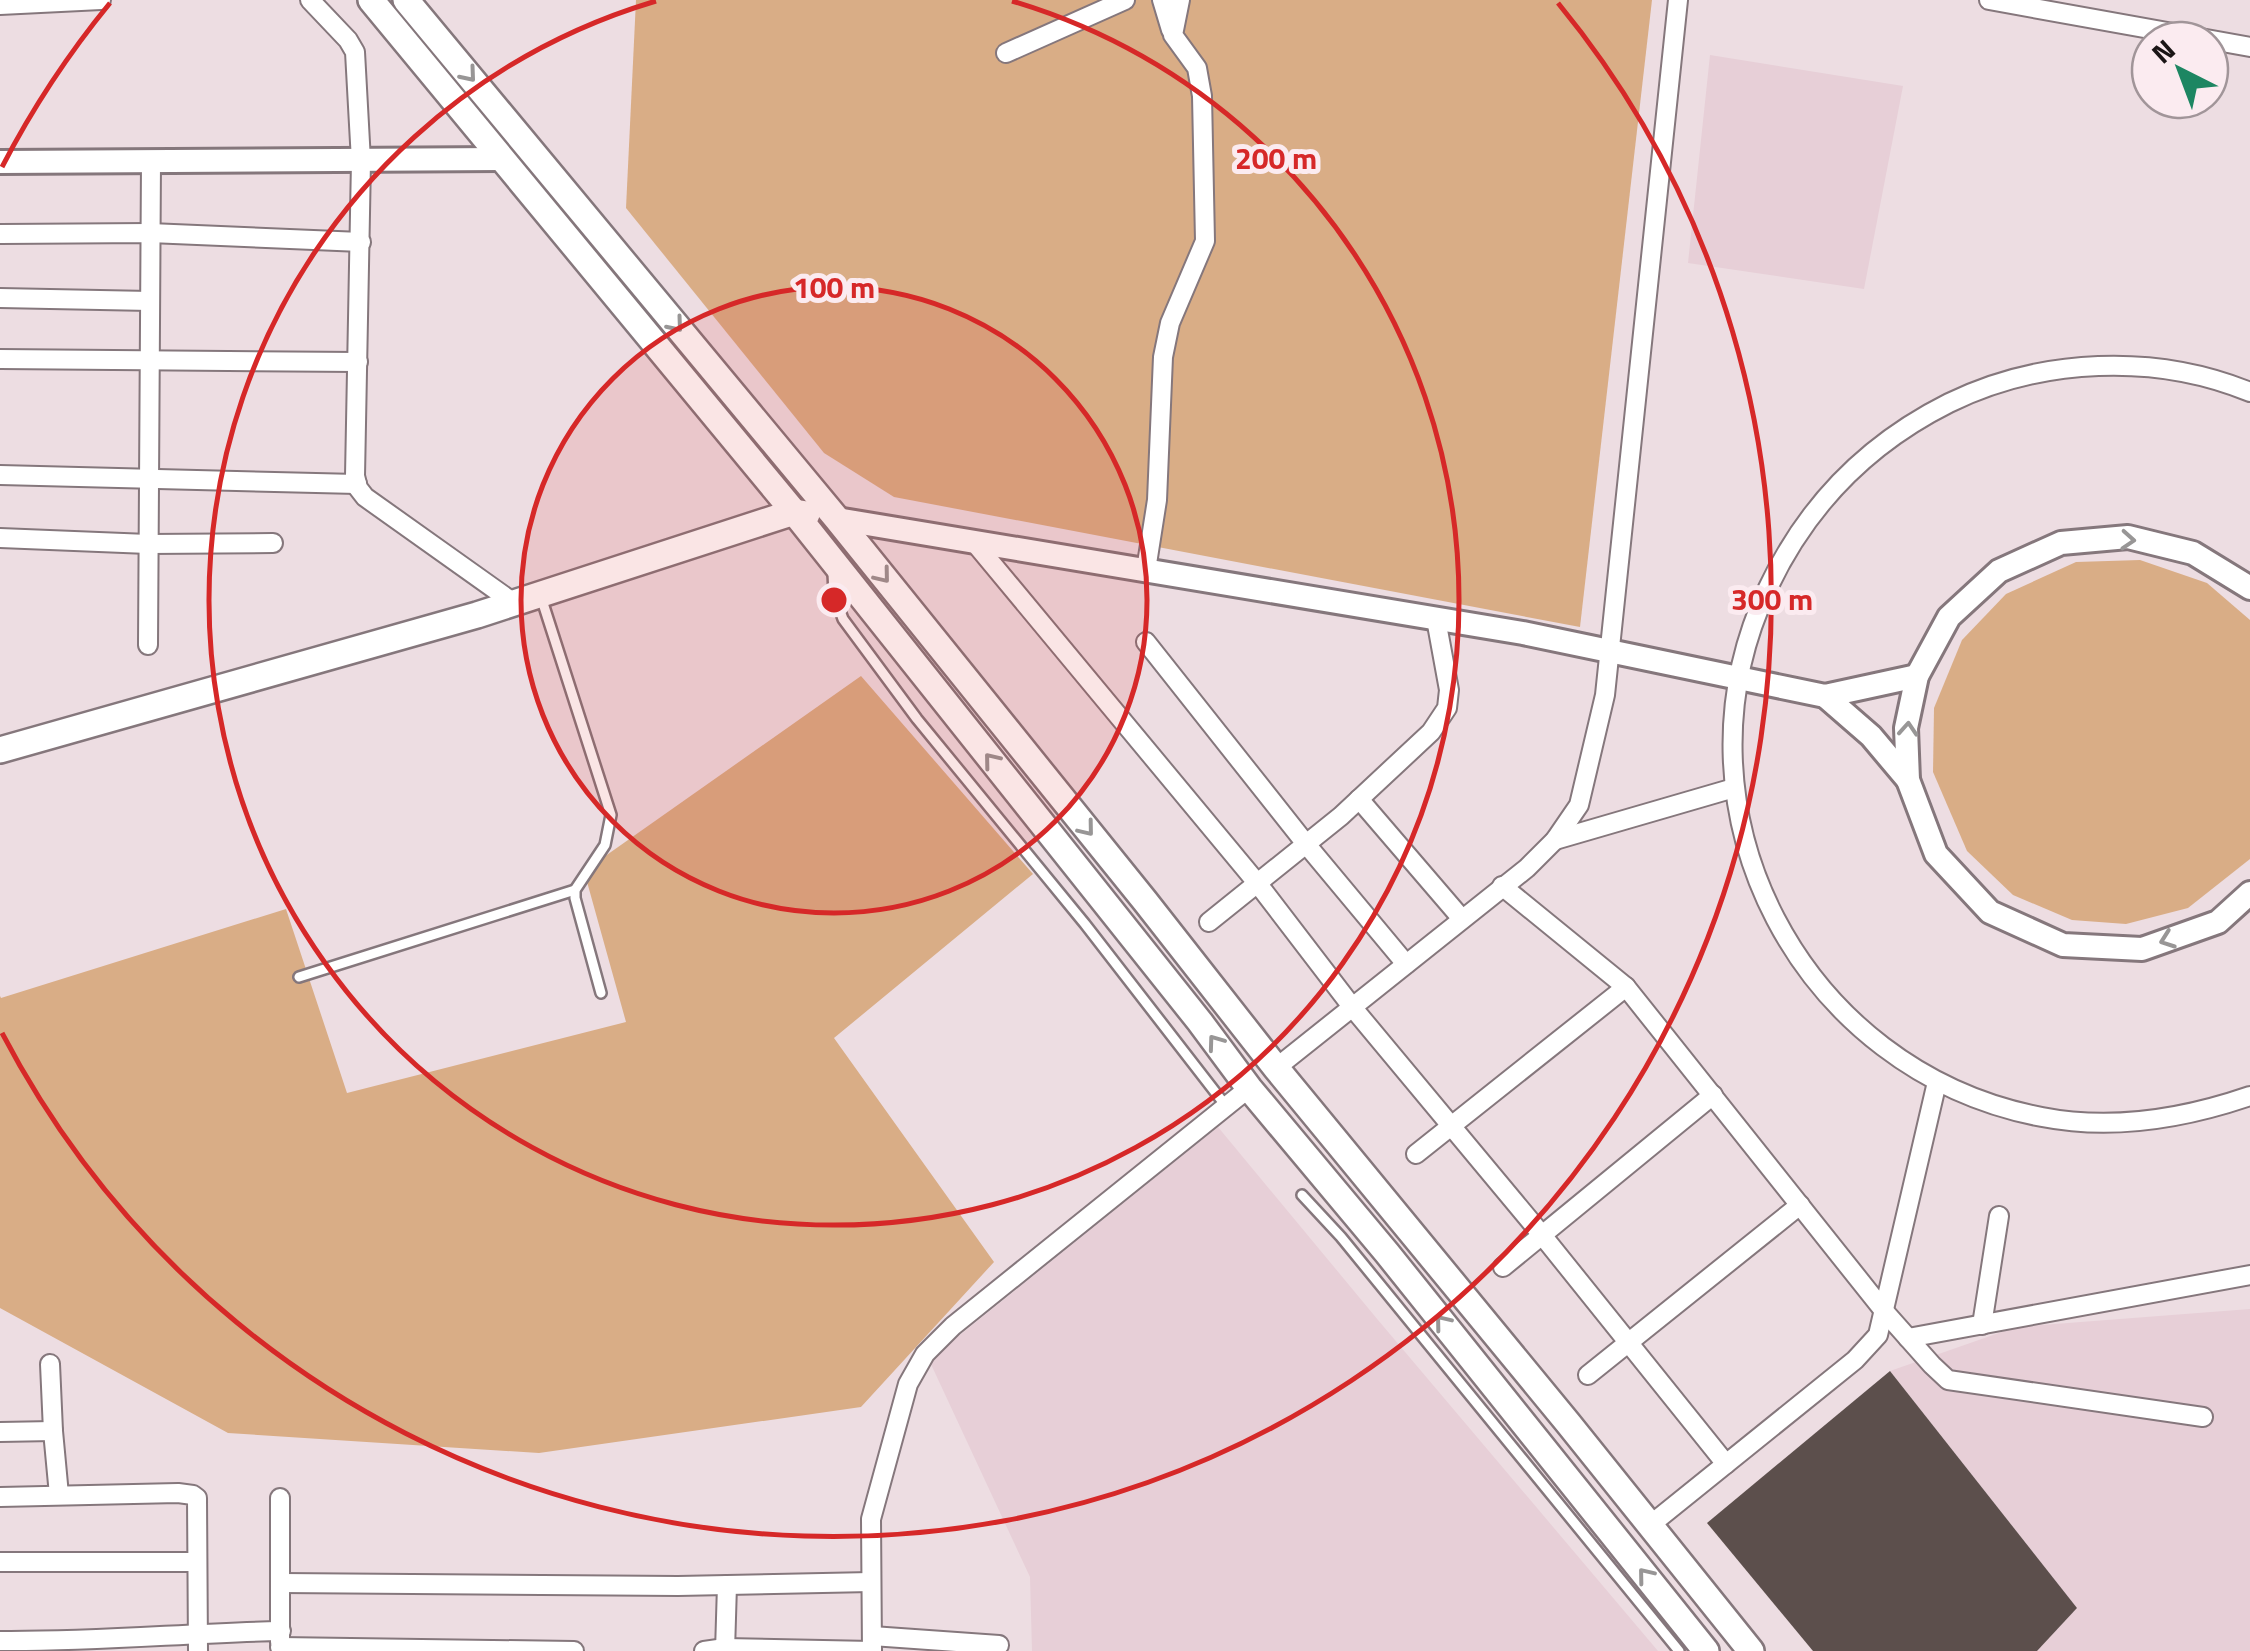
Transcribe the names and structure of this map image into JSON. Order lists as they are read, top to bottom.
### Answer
{
  "north": "top left",
  "rings": ["200 m", "100 m", "300 m"]
}
